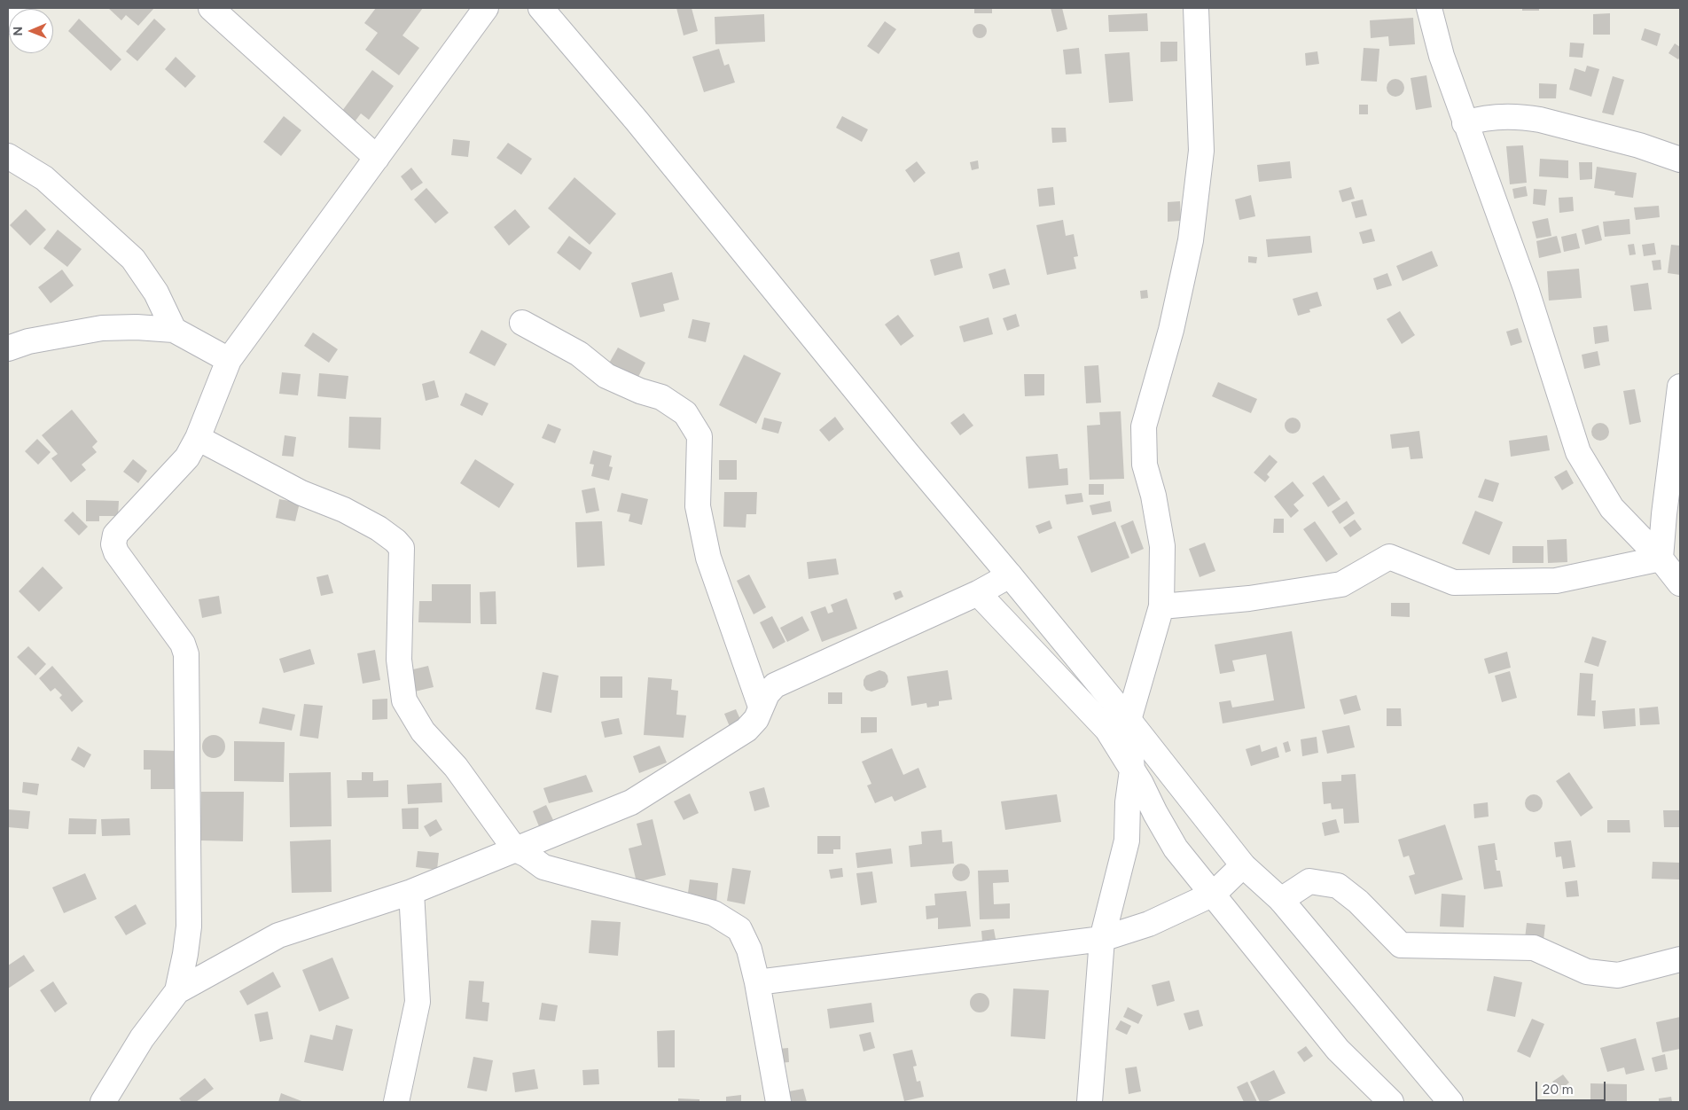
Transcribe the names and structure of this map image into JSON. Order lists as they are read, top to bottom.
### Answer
{
  "scale_bar": "20 m",
  "north": "left"
}
